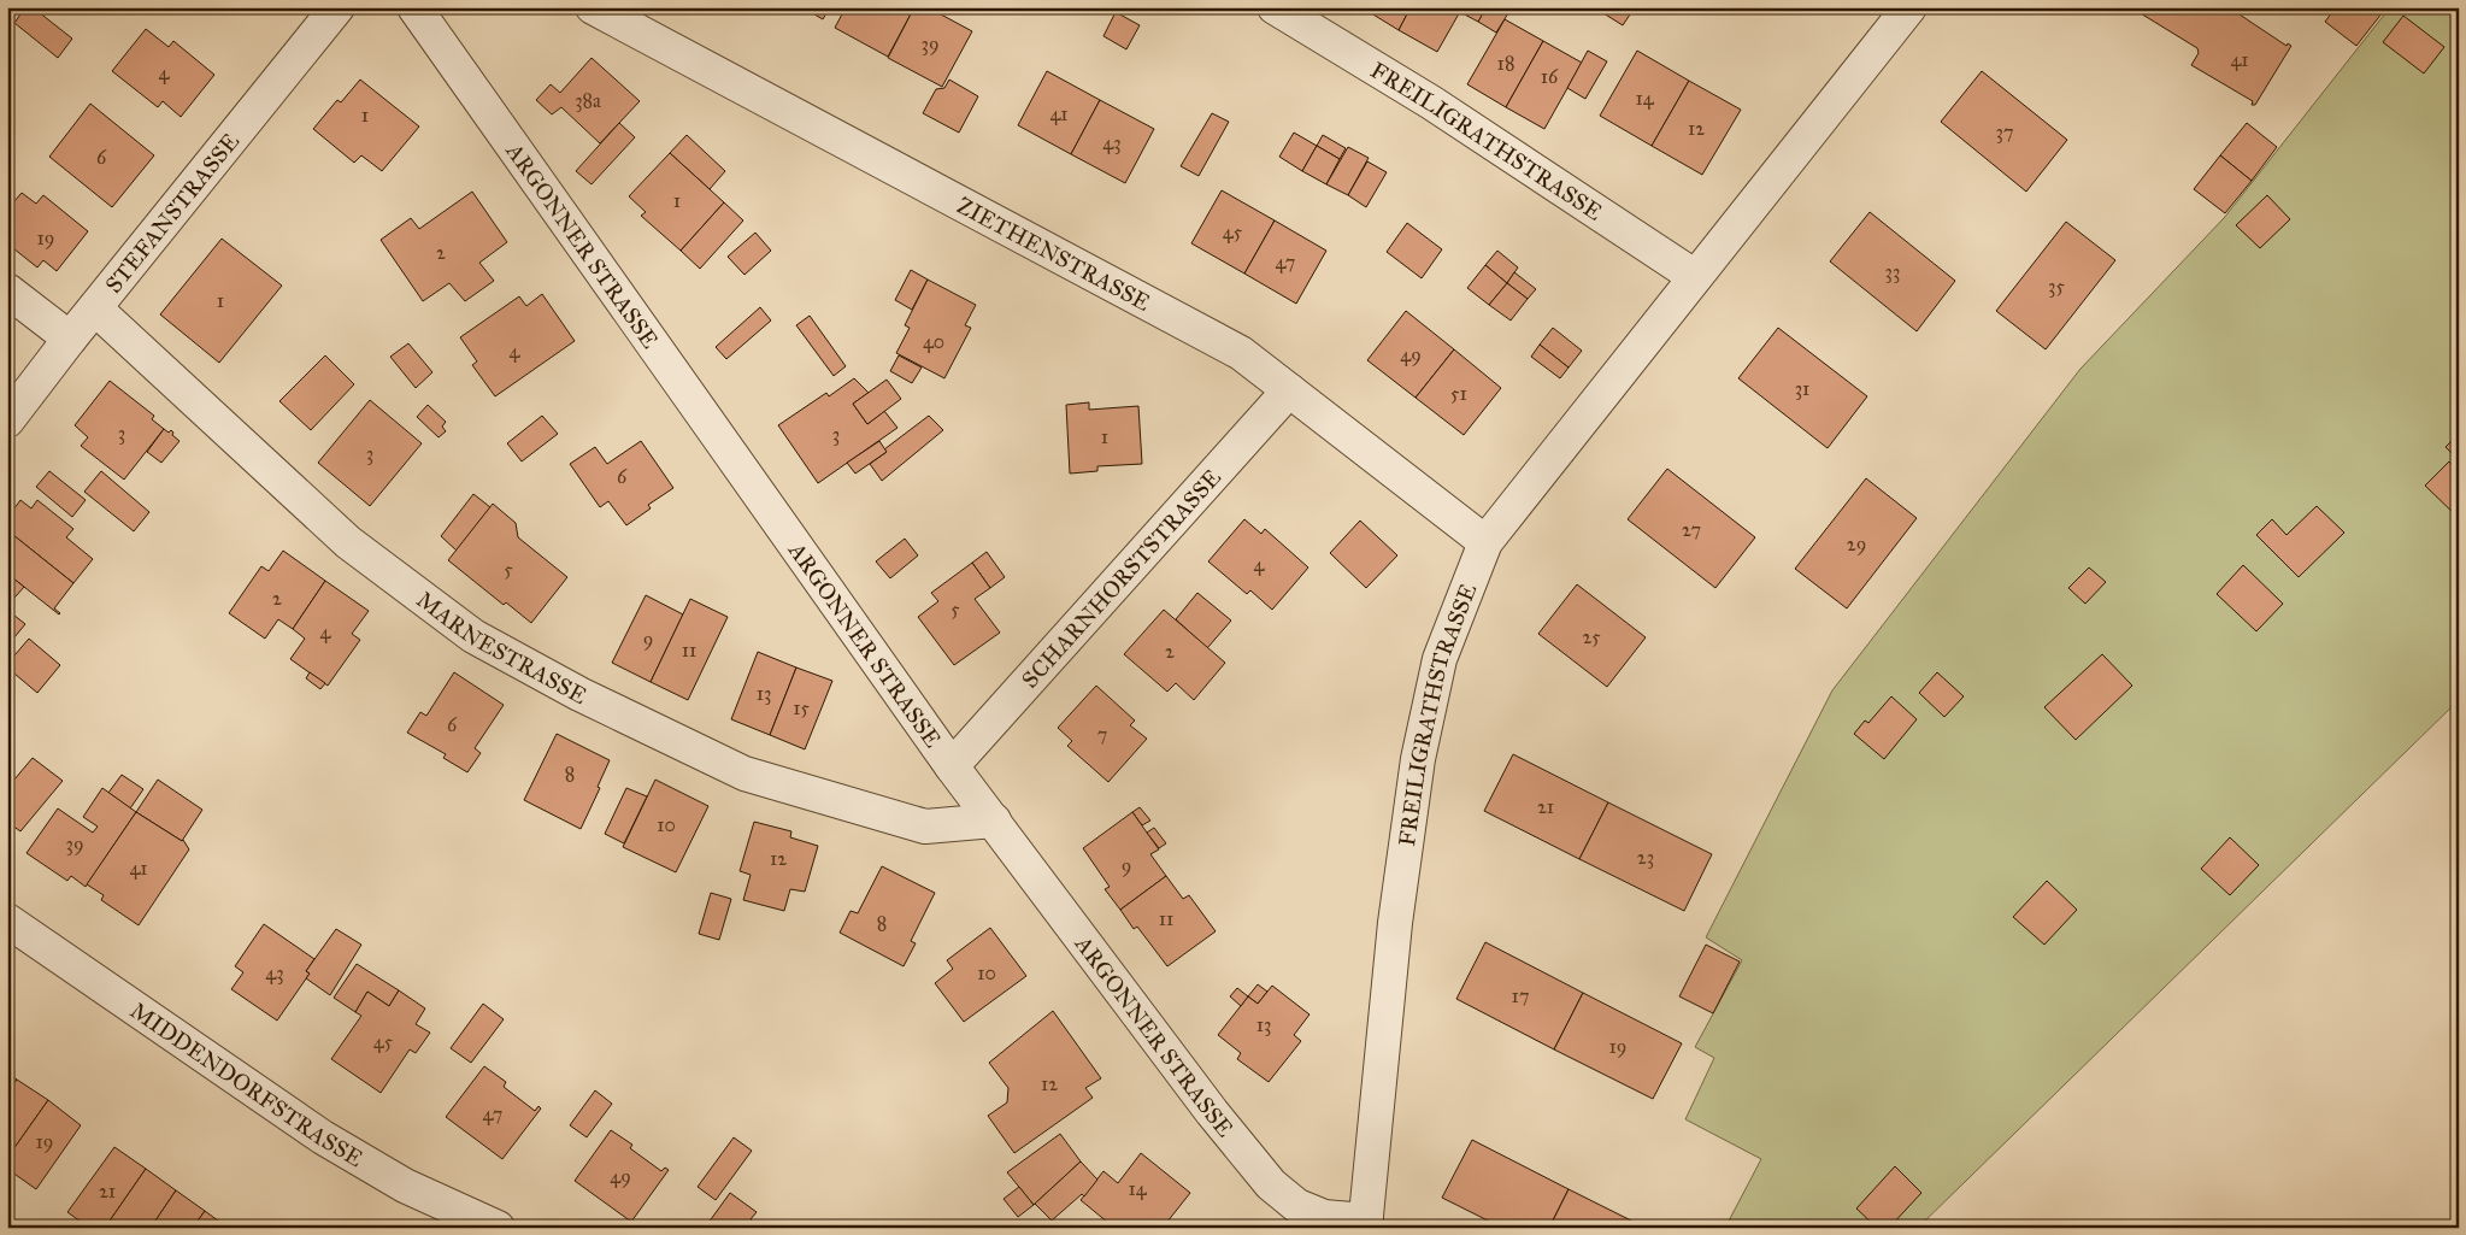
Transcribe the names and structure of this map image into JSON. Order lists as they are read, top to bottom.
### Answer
{
  "streets": {
    "street": [
      "FREILIGRATHSTRASSE",
      "STEFANSTRASSE",
      "ARGONNER STRASSE",
      "ZIETHENSTRASSE",
      "SCHARNHORSTSTRASSE",
      "MARNESTRASSE",
      "MIDDENDORFSTRASSE"
    ]
  },
  "crossings": [
    ["FREILIGRATHSTRASSE", "ARGONNER STRASSE"],
    ["FREILIGRATHSTRASSE", "ZIETHENSTRASSE"],
    ["STEFANSTRASSE", "MARNESTRASSE"],
    ["ARGONNER STRASSE", "SCHARNHORSTSTRASSE"],
    ["ARGONNER STRASSE", "MARNESTRASSE"],
    ["ZIETHENSTRASSE", "SCHARNHORSTSTRASSE"]
  ],
  "house_numbers": [
    "39",
    "41",
    "18",
    "4",
    "16",
    "14",
    "38a",
    "41",
    "1",
    "12",
    "37",
    "43",
    "6",
    "1",
    "45",
    "19",
    "2",
    "47",
    "33",
    "35",
    "1",
    "40",
    "4",
    "49",
    "31",
    "51",
    "3",
    "3",
    "1",
    "3",
    "6",
    "27",
    "29",
    "4",
    "5",
    "2",
    "5",
    "4",
    "25",
    "9",
    "11",
    "2",
    "13",
    "15",
    "6",
    "7",
    "8",
    "21",
    "10",
    "39",
    "23",
    "12",
    "9",
    "41",
    "11",
    "8",
    "43",
    "10",
    "17",
    "13",
    "45",
    "19",
    "12",
    "47",
    "19",
    "49",
    "14",
    "21"
  ]
}
